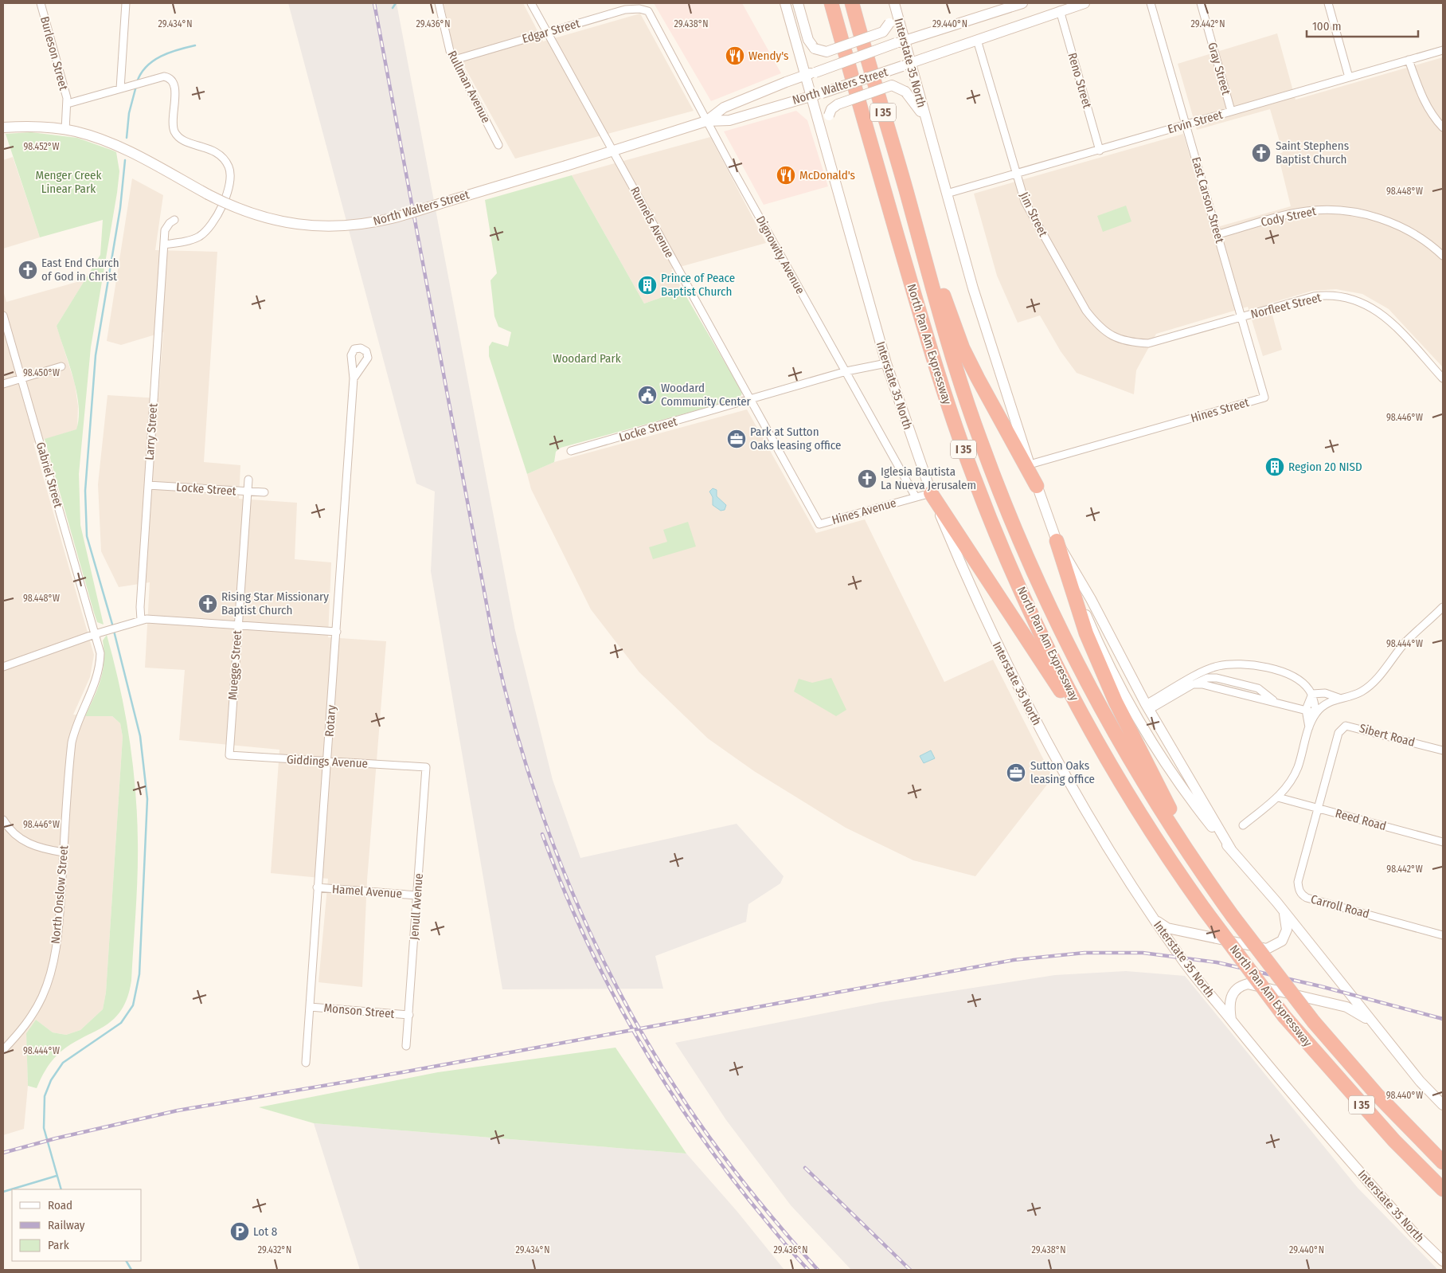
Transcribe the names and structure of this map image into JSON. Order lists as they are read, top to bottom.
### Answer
{
  "streets": {
    "highway": ["I 35", "North Pan Am Expressway"],
    "main road": ["Interstate 35 North", "North Walters Street"],
    "street": [
      "Edgar Street",
      "Burleson Street",
      "Gray Street",
      "Reno Street",
      "Rullman Avenue",
      "Ervin Street",
      "East Carson Street",
      "Jim Street",
      "Cody Street",
      "Runnels Avenue",
      "Dignowity Avenue",
      "Norfleet Street",
      "Hines Street",
      "Locke Street",
      "Larry Street",
      "Gabriel Street",
      "Hines Avenue",
      "Muegge Street",
      "Rotary",
      "Sibert Road",
      "Giddings Avenue",
      "Reed Road",
      "Hamel Avenue",
      "North Onslow Street",
      "Jenull Avenue",
      "Carroll Road",
      "Monson Street"
    ]
  },
  "crossings": [
    ["Edgar Street", "Rullman Avenue"],
    ["Edgar Street", "Runnels Avenue"],
    ["Edgar Street", "Dignowity Avenue"],
    ["Interstate 35 North", "North Walters Street"],
    ["Interstate 35 North", "Ervin Street"],
    ["Interstate 35 North", "Hines Street"],
    ["Interstate 35 North", "Locke Street"],
    ["Interstate 35 North", "Hines Avenue"],
    ["Gray Street", "Ervin Street"],
    ["Reno Street", "North Walters Street"],
    ["Reno Street", "Ervin Street"],
    ["North Walters Street", "Jim Street"],
    ["North Walters Street", "Runnels Avenue"],
    ["North Walters Street", "Dignowity Avenue"],
    ["Ervin Street", "East Carson Street"],
    ["Ervin Street", "Jim Street"],
    ["East Carson Street", "Cody Street"],
    ["East Carson Street", "Norfleet Street"],
    ["East Carson Street", "Hines Street"],
    ["Jim Street", "Norfleet Street"],
    ["Runnels Avenue", "Locke Street"],
    ["Runnels Avenue", "Hines Avenue"],
    ["Dignowity Avenue", "Locke Street"],
    ["Dignowity Avenue", "Hines Avenue"],
    ["Locke Street", "Larry Street"],
    ["Locke Street", "Muegge Street"],
    ["Gabriel Street", "North Onslow Street"],
    ["Muegge Street", "Giddings Avenue"],
    ["Rotary", "Giddings Avenue"],
    ["Rotary", "Hamel Avenue"],
    ["Rotary", "Monson Street"],
    ["Sibert Road", "Reed Road"],
    ["Sibert Road", "Carroll Road"],
    ["Giddings Avenue", "Jenull Avenue"],
    ["Reed Road", "Carroll Road"],
    ["Hamel Avenue", "Jenull Avenue"],
    ["Jenull Avenue", "Monson Street"]
  ],
  "parks": ["Menger Creek Linear Park", "Woodard Park"],
  "places": {
    "restaurant": ["Wendy's", "McDonald's"],
    "church": [
      "Saint Stephens Baptist Church",
      "East End Church of God in Christ",
      "Iglesia Bautista La Nueva Jerusalem",
      "Rising Star Missionary Baptist Church"
    ],
    "building": ["Prince of Peace Baptist Church", "Region 20 NISD"],
    "public building": ["Woodard Community Center"],
    "office": ["Park at Sutton Oaks leasing office", "Sutton Oaks leasing office"],
    "parking": ["Lot 8"]
  },
  "legend": ["Road", "Railway", "Park"],
  "scale_bar": "100 m",
  "coordinates": [
    "29.434°N",
    "29.436°N",
    "29.438°N",
    "29.440°N",
    "29.442°N",
    "98.452°W",
    "98.448°W",
    "98.450°W",
    "98.446°W",
    "98.444°W",
    "98.442°W",
    "98.440°W",
    "29.432°N"
  ]
}
